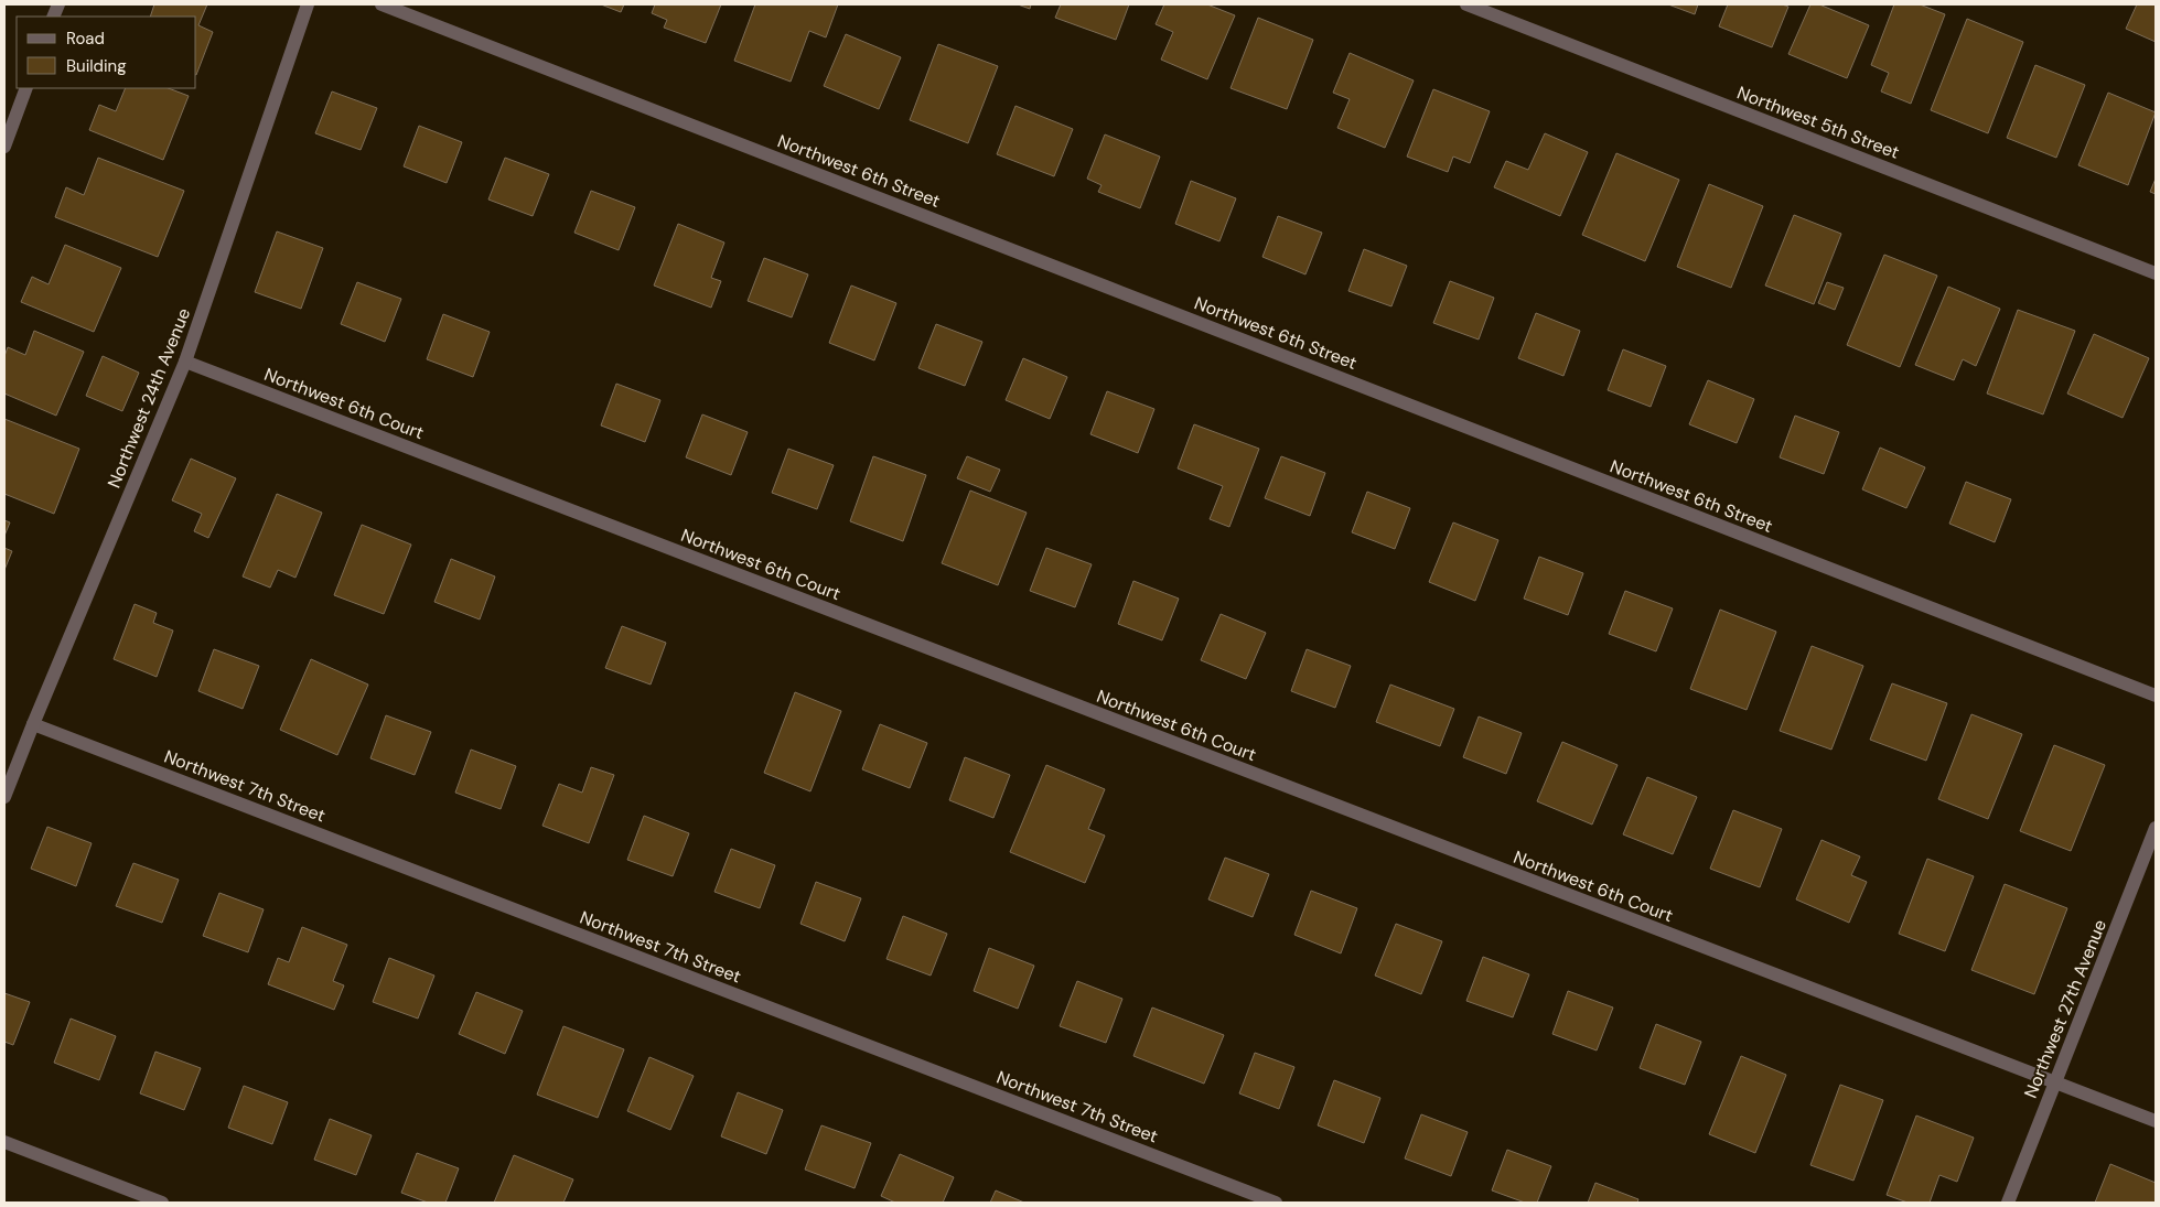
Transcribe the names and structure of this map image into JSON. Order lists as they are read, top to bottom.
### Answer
{
  "streets": {
    "street": [
      "Northwest 5th Street",
      "Northwest 6th Street",
      "Northwest 24th Avenue",
      "Northwest 6th Court",
      "Northwest 7th Street",
      "Northwest 27th Avenue"
    ]
  },
  "crossings": [
    ["Northwest 24th Avenue", "Northwest 6th Court"],
    ["Northwest 24th Avenue", "Northwest 7th Street"],
    ["Northwest 6th Court", "Northwest 27th Avenue"]
  ],
  "legend": ["Road", "Building"]
}
